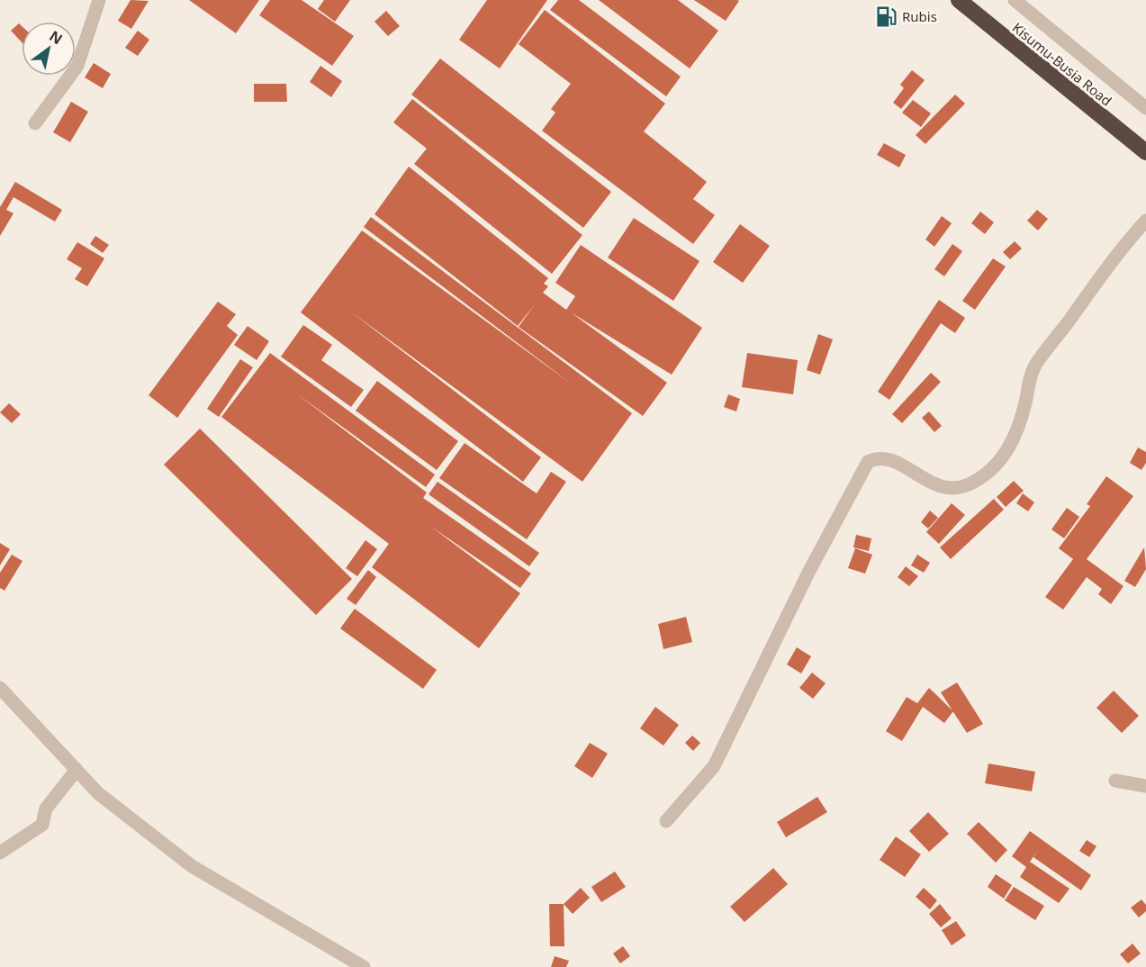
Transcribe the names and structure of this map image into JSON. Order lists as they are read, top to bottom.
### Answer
{
  "streets": {
    "highway": ["Kisumu-Busia Road"]
  },
  "places": {
    "fuel station": ["Rubis"]
  },
  "north": "top right"
}
